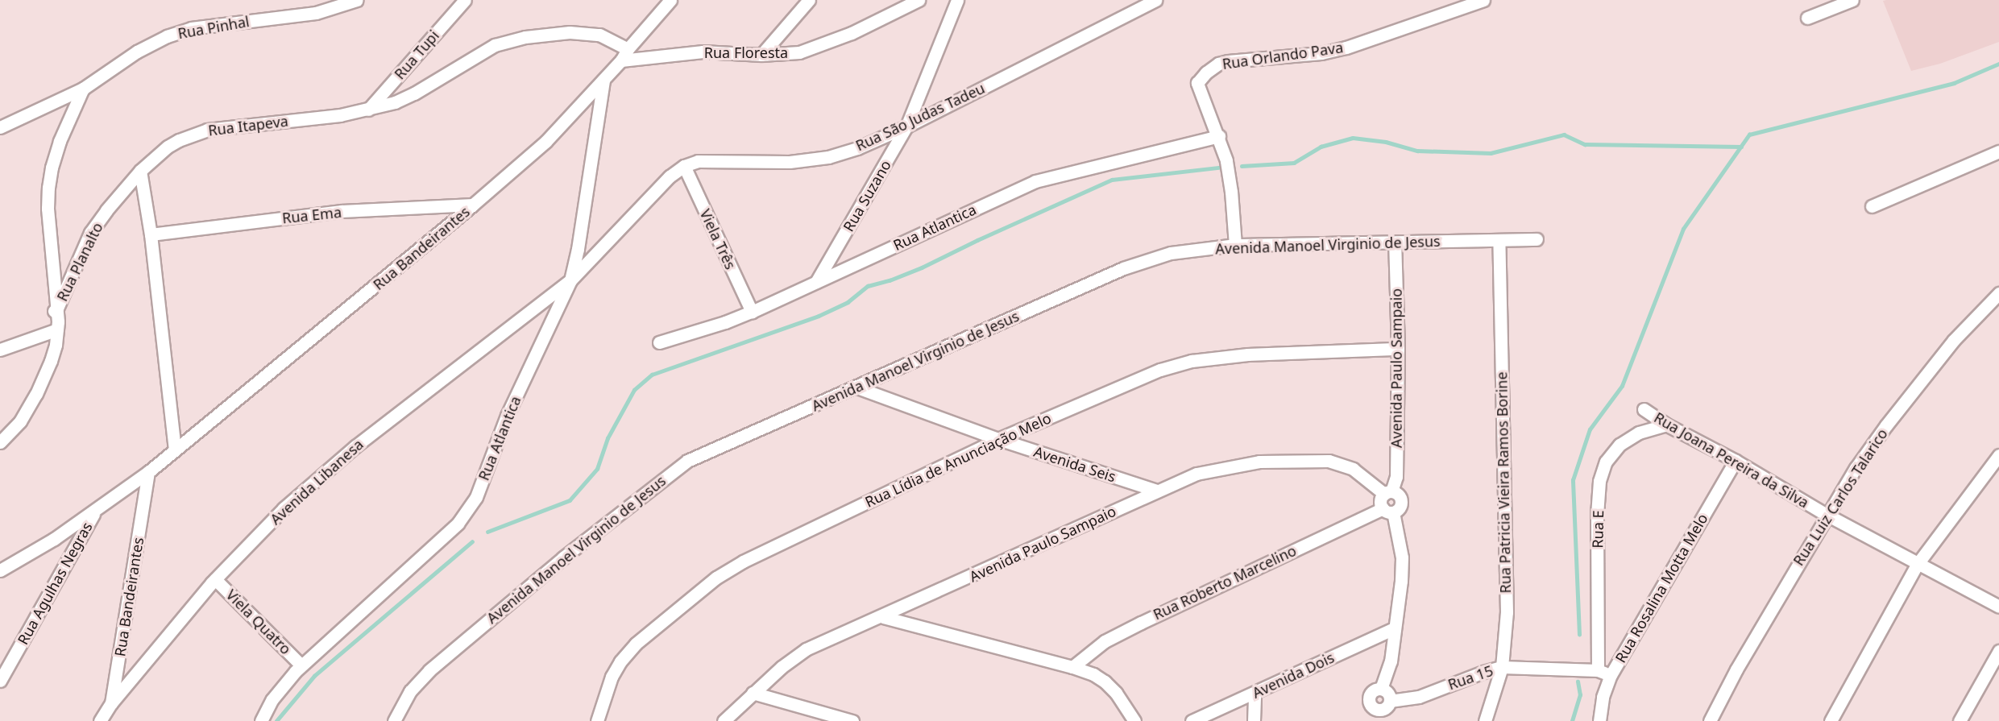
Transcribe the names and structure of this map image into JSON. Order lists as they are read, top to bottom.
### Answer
{
  "streets": {
    "street": [
      "Rua Pinhal",
      "Rua Floresta",
      "Rua Tupi",
      "Rua Orlando Pava",
      "Rua São Judas Tadeu",
      "Rua Itapeva",
      "Rua Suzano",
      "Rua Ema",
      "Rua Atlantica",
      "Viela Três",
      "Avenida Manoel Virginio de Jesus",
      "Rua Bandeirantes",
      "Rua Planalto",
      "Avenida Paulo Sampaio",
      "Rua Lídia de Anunciação Melo",
      "Rua Joana Pereira da Silva",
      "Avenida Seis",
      "Avenida Libanesa",
      "Rua Patricia Vieira Ramos Borine",
      "Rua Luiz Carlos Talarico",
      "Rua E",
      "Rua Roberto Marcelino",
      "Rua Agulhas Negras",
      "Rua Rosalina Motta Melo",
      "Viela Quatro",
      "Avenida Dois",
      "Rua 15"
    ]
  },
  "crossings": [
    ["Rua Floresta", "Rua Itapeva"],
    ["Rua Floresta", "Rua Bandeirantes"],
    ["Rua Tupi", "Rua Itapeva"],
    ["Rua Orlando Pava", "Rua Atlantica"],
    ["Rua São Judas Tadeu", "Rua Suzano"],
    ["Rua São Judas Tadeu", "Rua Atlantica"],
    ["Rua São Judas Tadeu", "Viela Três"],
    ["Rua São Judas Tadeu", "Avenida Libanesa"],
    ["Rua Itapeva", "Rua Bandeirantes"],
    ["Rua Itapeva", "Rua Planalto"],
    ["Rua Suzano", "Rua Atlantica"],
    ["Rua Ema", "Rua Bandeirantes"],
    ["Rua Atlantica", "Viela Três"],
    ["Rua Atlantica", "Rua Bandeirantes"],
    ["Rua Atlantica", "Avenida Libanesa"],
    ["Rua Atlantica", "Viela Quatro"],
    ["Avenida Manoel Virginio de Jesus", "Avenida Paulo Sampaio"],
    ["Avenida Manoel Virginio de Jesus", "Avenida Seis"],
    ["Avenida Manoel Virginio de Jesus", "Rua Patricia Vieira Ramos Borine"],
    ["Rua Bandeirantes", "Avenida Libanesa"],
    ["Rua Bandeirantes", "Rua Agulhas Negras"],
    ["Avenida Paulo Sampaio", "Rua Lídia de Anunciação Melo"],
    ["Avenida Paulo Sampaio", "Avenida Seis"],
    ["Avenida Paulo Sampaio", "Rua Roberto Marcelino"],
    ["Avenida Paulo Sampaio", "Avenida Dois"],
    ["Avenida Paulo Sampaio", "Rua 15"],
    ["Rua Lídia de Anunciação Melo", "Avenida Seis"],
    ["Rua Joana Pereira da Silva", "Rua Luiz Carlos Talarico"],
    ["Rua Joana Pereira da Silva", "Rua E"],
    ["Rua Joana Pereira da Silva", "Rua Rosalina Motta Melo"],
    ["Avenida Libanesa", "Viela Quatro"],
    ["Rua Patricia Vieira Ramos Borine", "Rua 15"],
    ["Rua E", "Rua 15"],
    ["Rua Rosalina Motta Melo", "Rua 15"]
  ]
}
